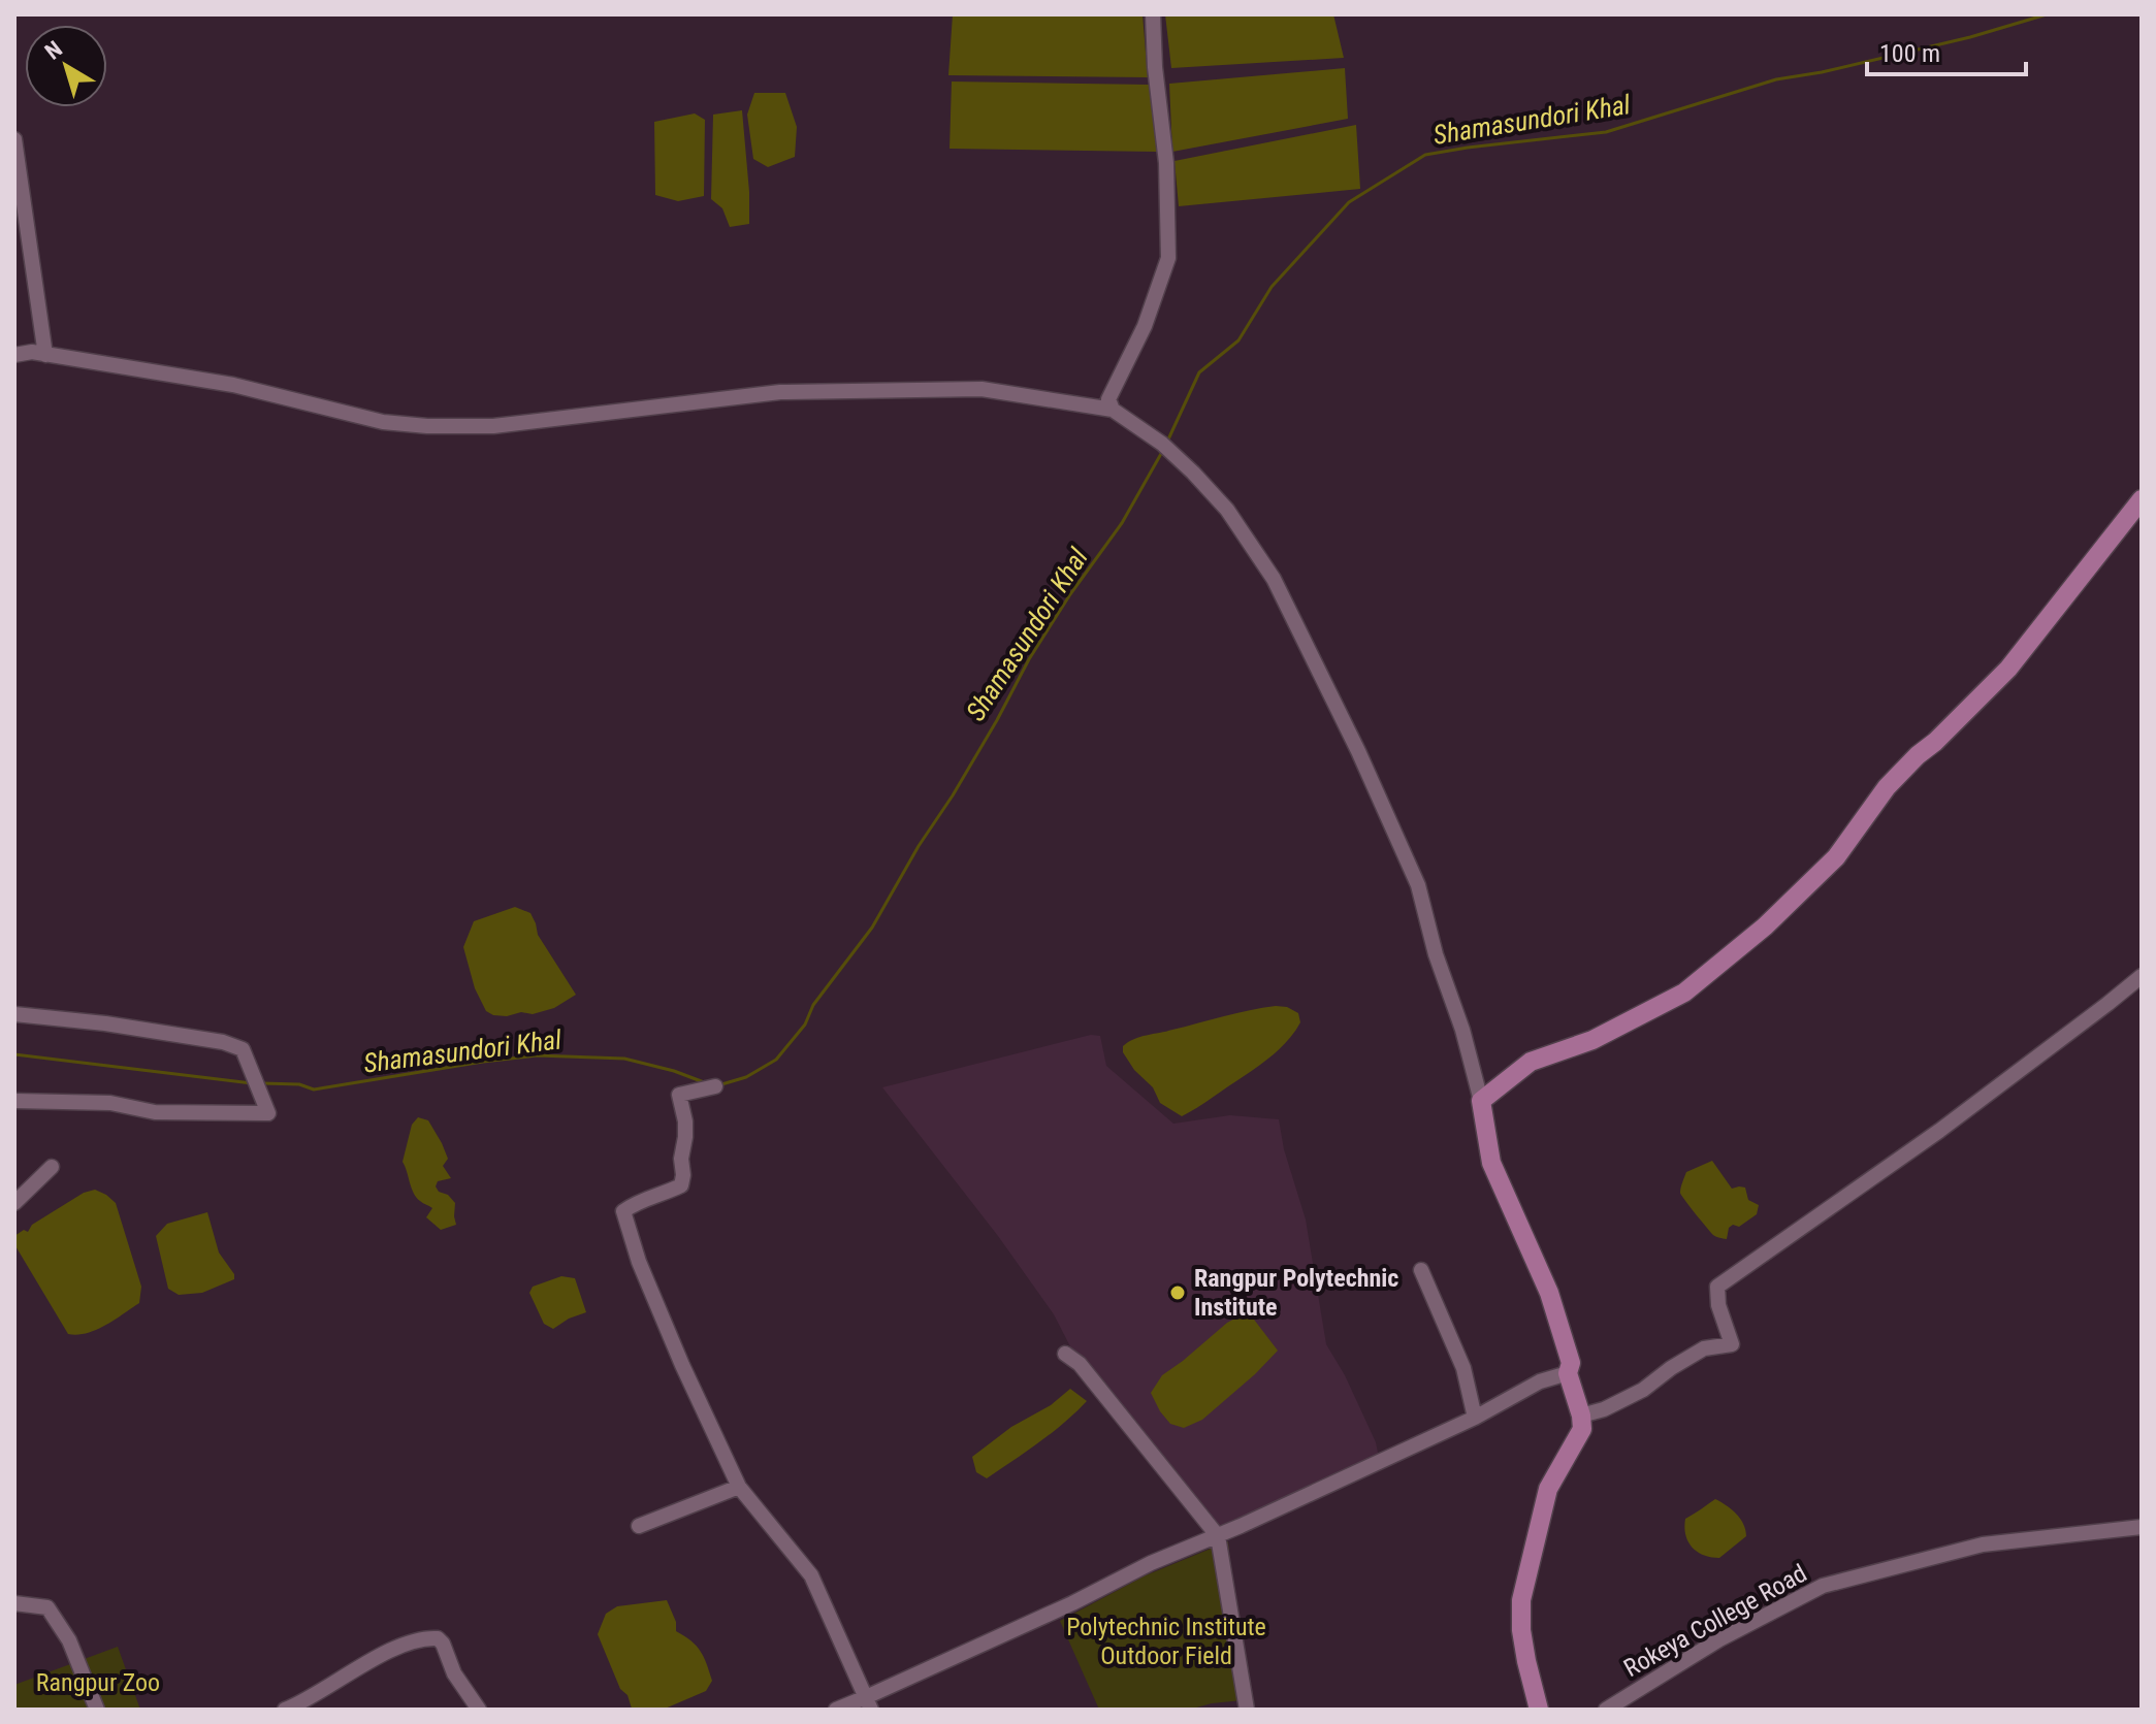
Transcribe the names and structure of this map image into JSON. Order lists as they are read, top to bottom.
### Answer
{
  "streets": {
    "street": ["Rokeya College Road"]
  },
  "water": ["Shamasundori Khal"],
  "parks": ["Polytechnic Institute Outdoor Field", "Rangpur Zoo"],
  "places": ["Rangpur Polytechnic Institute"],
  "scale_bar": "100 m",
  "north": "top left"
}
